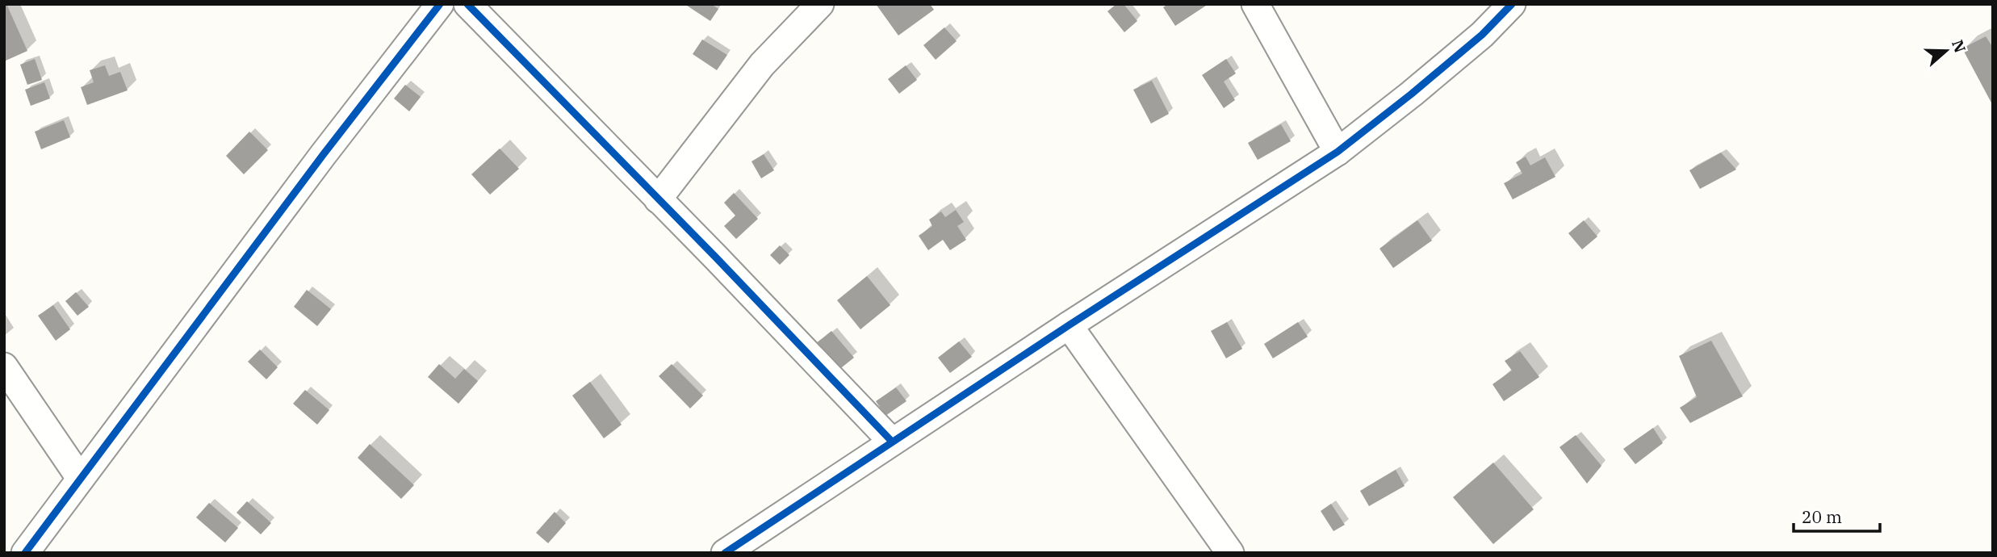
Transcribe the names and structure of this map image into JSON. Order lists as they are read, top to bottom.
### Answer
{
  "scale_bar": "20 m",
  "north": "right"
}
